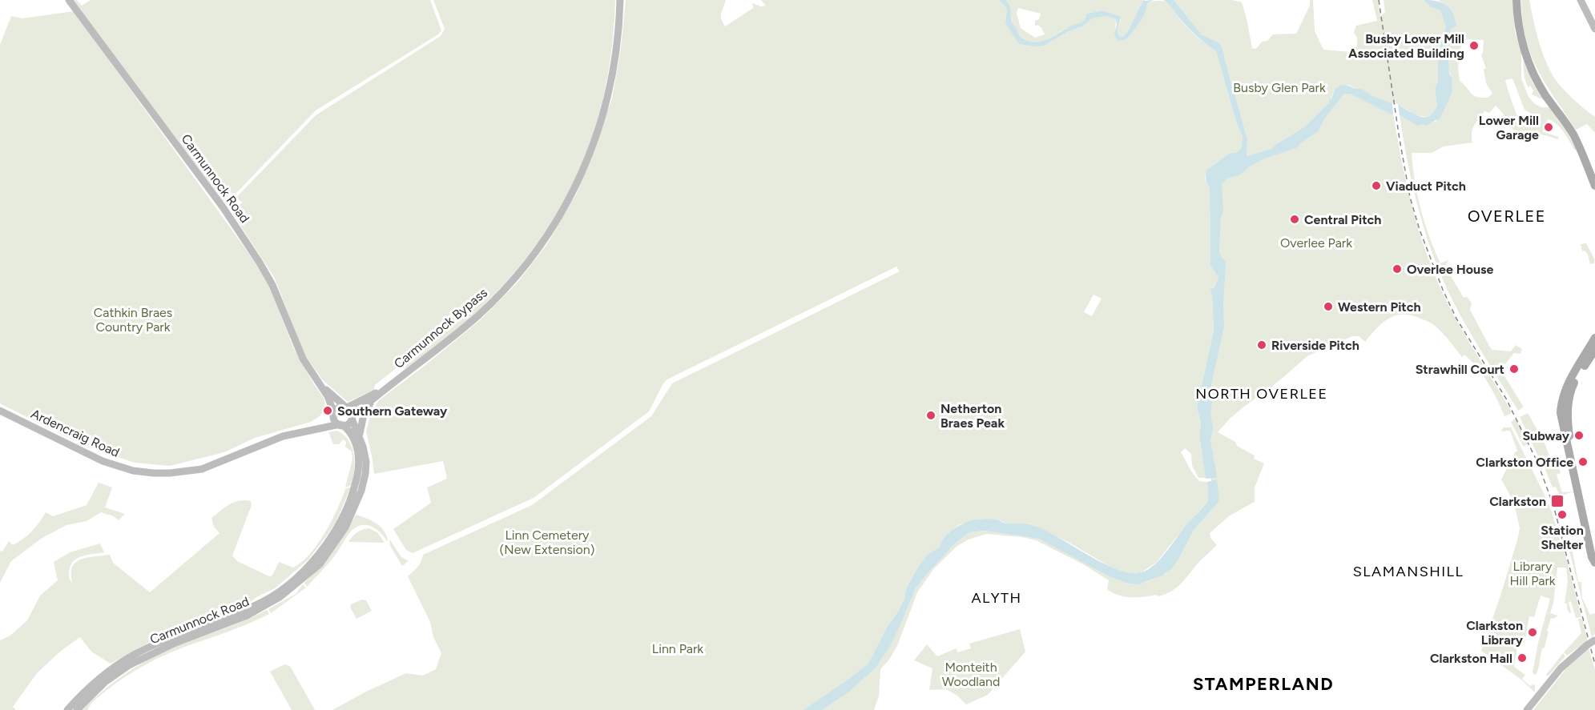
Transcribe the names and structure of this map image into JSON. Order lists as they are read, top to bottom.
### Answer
{
  "streets": {
    "main road": ["Carmunnock Road", "Carmunnock Bypass", "Ardencraig Road"]
  },
  "crossings": [
    ["Carmunnock Road", "Carmunnock Bypass"],
    ["Carmunnock Road", "Ardencraig Road"],
    ["Carmunnock Bypass", "Ardencraig Road"]
  ],
  "districts": [
    "OVERLEE",
    "NORTH OVERLEE",
    "SLAMANSHILL",
    "ALYTH",
    "STAMPERLAND"
  ],
  "parks": [
    "Busby Glen Park",
    "Overlee Park",
    "Cathkin Braes Country Park",
    "Linn Cemetery (New Extension)",
    "Library Hill Park",
    "Linn Park",
    "Monteith Woodland"
  ],
  "places": {
    "other": [
      "Busby Lower Mill Associated Building",
      "Lower Mill Garage",
      "Viaduct Pitch",
      "Central Pitch",
      "Overlee House",
      "Western Pitch",
      "Riverside Pitch",
      "Strawhill Court",
      "Southern Gateway",
      "Netherton Braes Peak",
      "Subway",
      "Clarkston Office",
      "Station Shelter",
      "Clarkston Library",
      "Clarkston Hall"
    ],
    "transit": ["Clarkston"]
  }
}
